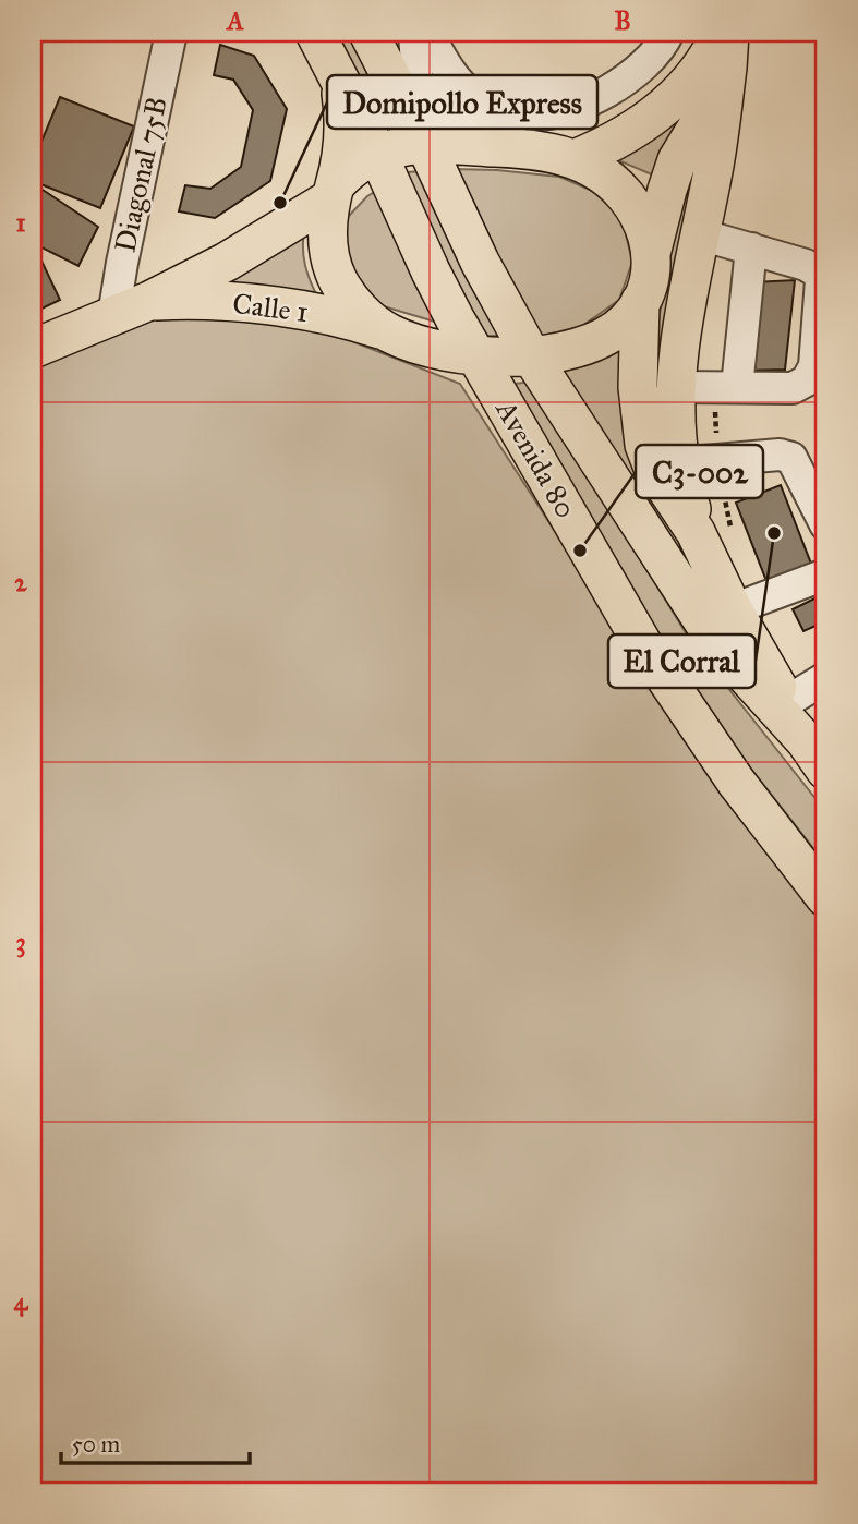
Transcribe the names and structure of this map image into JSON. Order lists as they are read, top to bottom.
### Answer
{
  "streets": {
    "main road": ["Calle 1", "Avenida 80"],
    "street": ["Diagonal 75B"]
  },
  "crossings": [
    ["Diagonal 75B", "Calle 1"],
    ["Calle 1", "Avenida 80"]
  ],
  "places": ["Domipollo Express", "El Corral", "C3-002"],
  "scale_bar": "50 m",
  "grid": {
    "columns": ["A", "B"],
    "rows": [
      "1",
      "2",
      "3",
      "4"
    ]
  }
}
